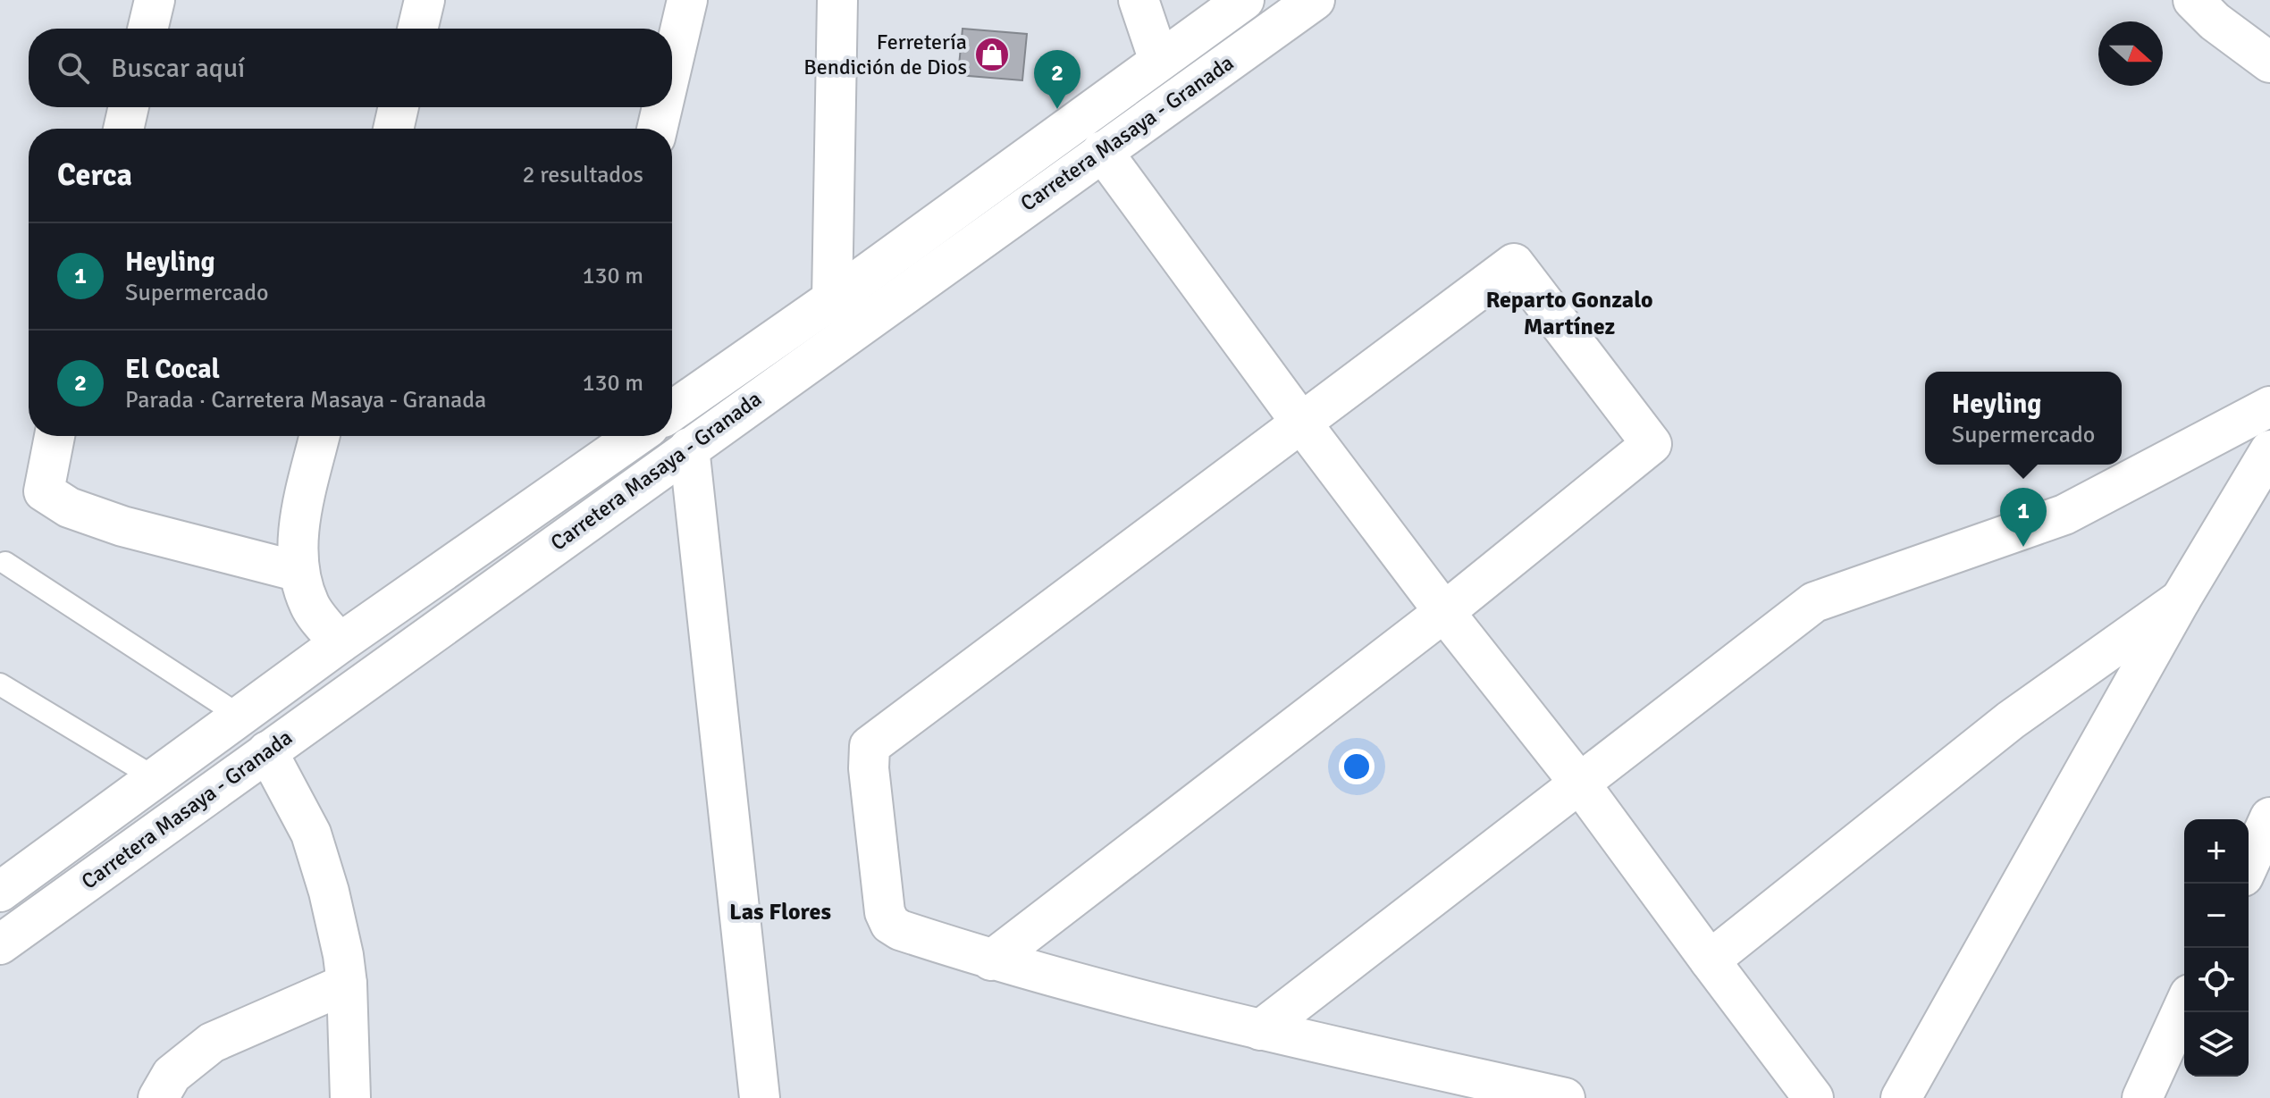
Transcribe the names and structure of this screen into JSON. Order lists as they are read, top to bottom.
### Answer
{
  "streets": {
    "main road": ["Carretera Masaya - Granada"]
  },
  "districts": ["Reparto Gonzalo Martínez", "Las Flores"],
  "places": {
    "shop": ["Ferretería Bendición de Dios"]
  },
  "north": "right",
  "page": {
    "search": "Buscar aquí",
    "pins": ["2", "1"],
    "heading": ["Cerca", "2 resultados"],
    "list": [
      {
        "mark": "1",
        "name": "Heyling",
        "note": "Supermercado",
        "value": "130 m"
      },
      {
        "mark": "2",
        "name": "El Cocal",
        "note": "Parada · Carretera Masaya - Granada",
        "value": "130 m"
      }
    ],
    "popup": ["Heyling", "Supermercado"],
    "map_buttons": ["+", "−"]
  }
}
